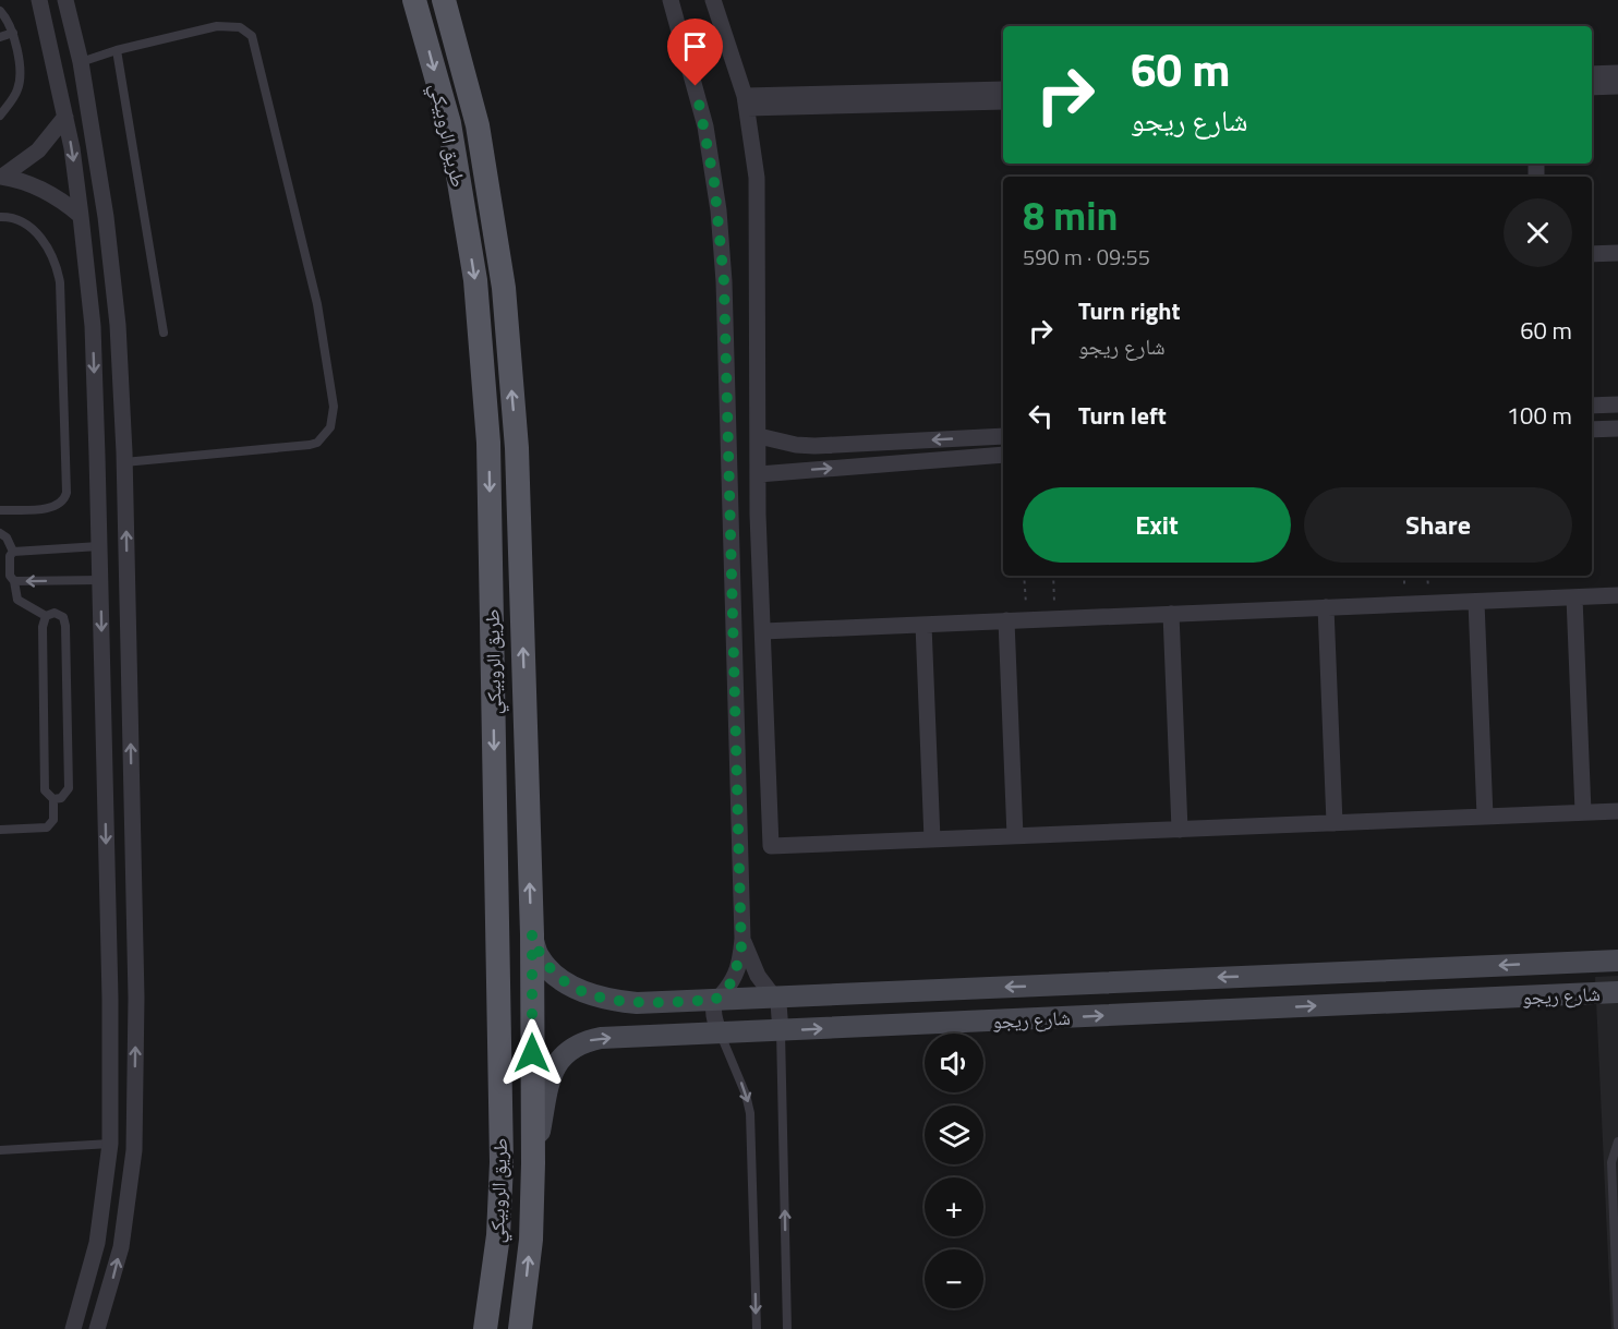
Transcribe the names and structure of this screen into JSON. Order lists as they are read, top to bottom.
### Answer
{
  "streets": {
    "main road": ["طريق الروبيكي", "شارع ريجو"]
  },
  "crossings": [
    ["طريق الروبيكي", "شارع ريجو"]
  ],
  "page": {
    "turn": ["60 m", "شارع ريجو"],
    "heading": ["8 min", "590 m · 09:55"],
    "list": [
      {
        "name": "Turn right",
        "note": "شارع ريجو",
        "value": "60 m"
      },
      {
        "name": "Turn left",
        "value": "100 m"
      }
    ],
    "buttons": ["Exit", "Share"],
    "map_buttons": ["+", "−"]
  }
}
